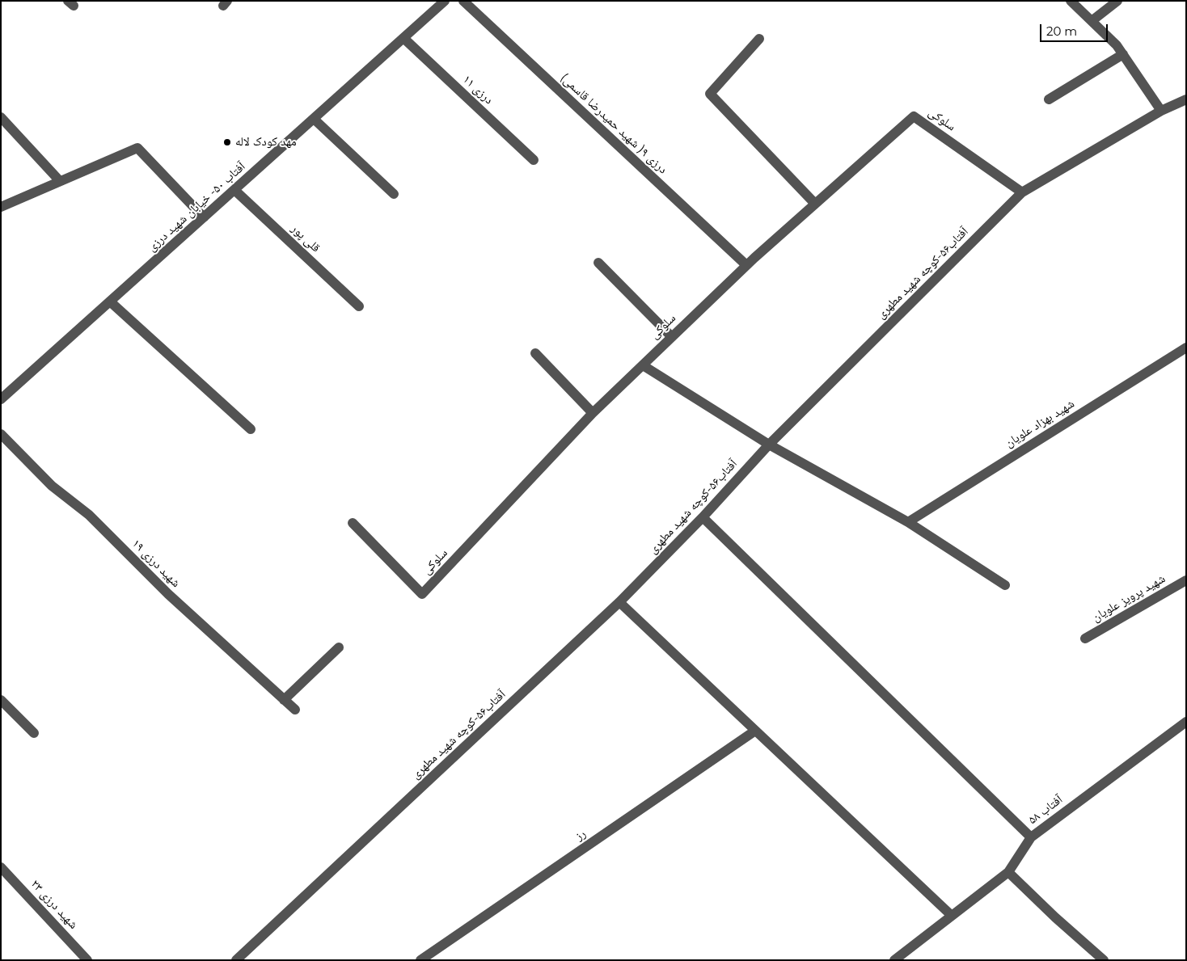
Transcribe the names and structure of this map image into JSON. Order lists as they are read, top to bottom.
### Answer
{
  "streets": {
    "street": [
      "درزی ۱۱",
      "سلوکی",
      "درزی ۹( شهید حمیدرضا قاسمی)",
      "آفتاب ۵۰- خیابان شهید درزی",
      "قلی پور",
      "آفتاب۵۶-كوچه شهيد مطهری",
      "شهید بهزاد علویان",
      "شهید درزی ۱۹",
      "شهید پرویز علویان",
      "آفتاب ۵۸",
      "رز",
      "شهید درزی ۲۳"
    ]
  },
  "crossings": [
    ["درزی ۱۱", "آفتاب ۵۰- خیابان شهید درزی"],
    ["سلوکی", "درزی ۹( شهید حمیدرضا قاسمی)"],
    ["سلوکی", "آفتاب۵۶-كوچه شهيد مطهری"],
    ["آفتاب ۵۰- خیابان شهید درزی", "قلی پور"]
  ],
  "places": ["مهد کودک لاله"],
  "scale_bar": "20 m"
}
